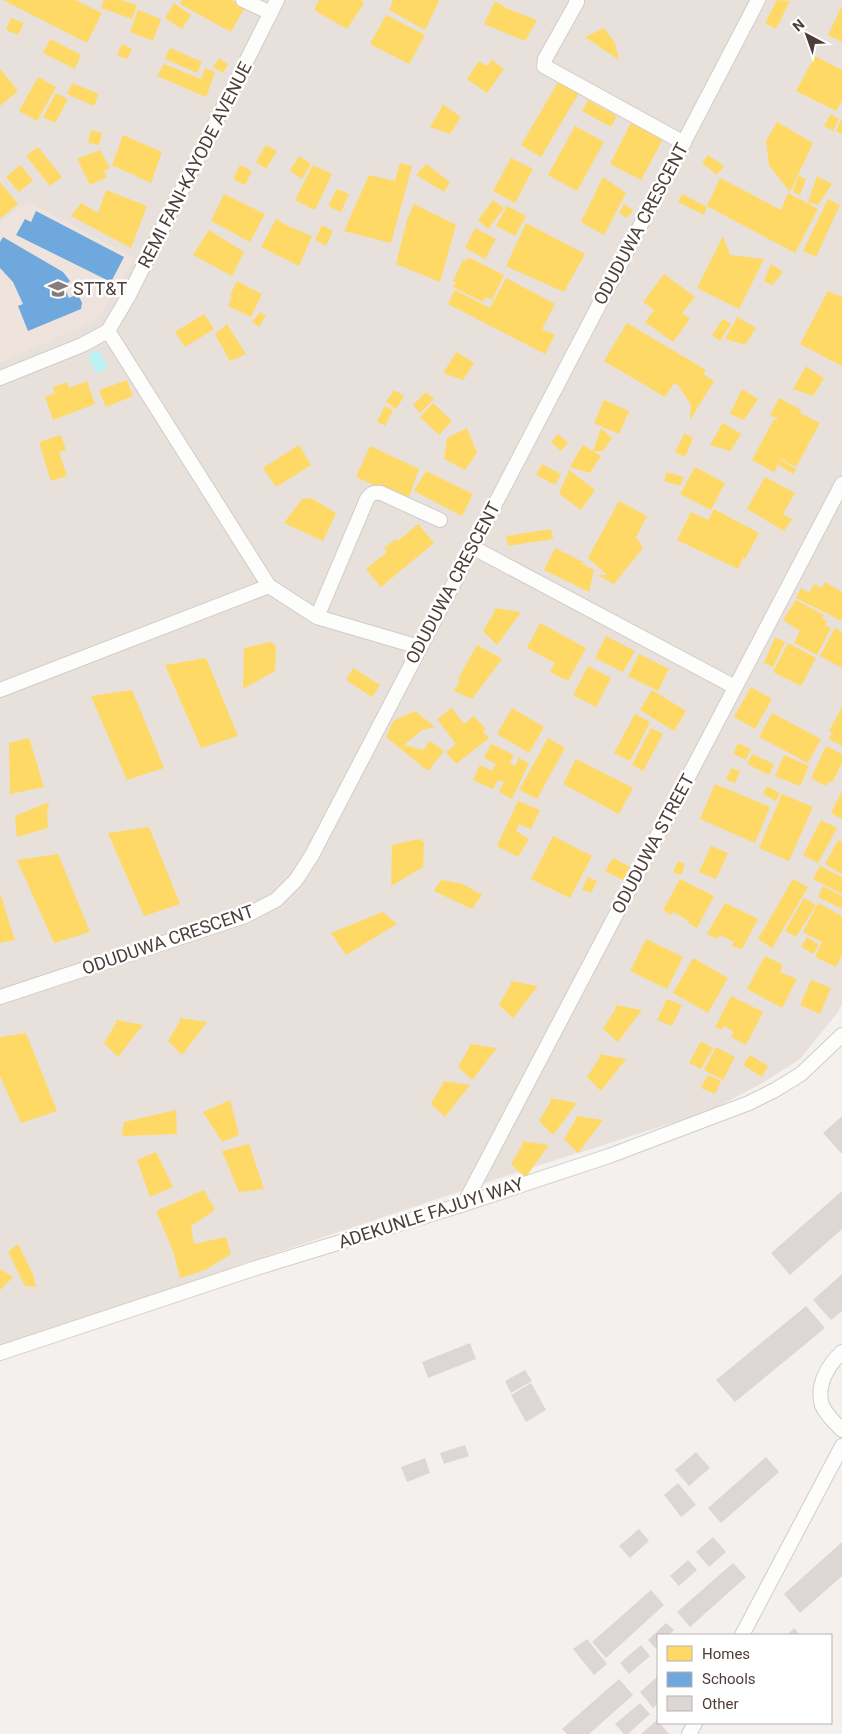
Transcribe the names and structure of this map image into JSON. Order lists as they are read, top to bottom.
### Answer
{
  "streets": {
    "street": [
      "REMI FANI-KAYODE AVENUE",
      "ODUDUWA CRESCENT",
      "ODUDUWA STREET",
      "ADEKUNLE FAJUYI WAY"
    ]
  },
  "crossings": [
    ["ODUDUWA STREET", "ADEKUNLE FAJUYI WAY"]
  ],
  "places": {
    "school or university": ["STT&T"]
  },
  "legend": ["Homes", "Schools", "Other"],
  "north": "top left"
}
